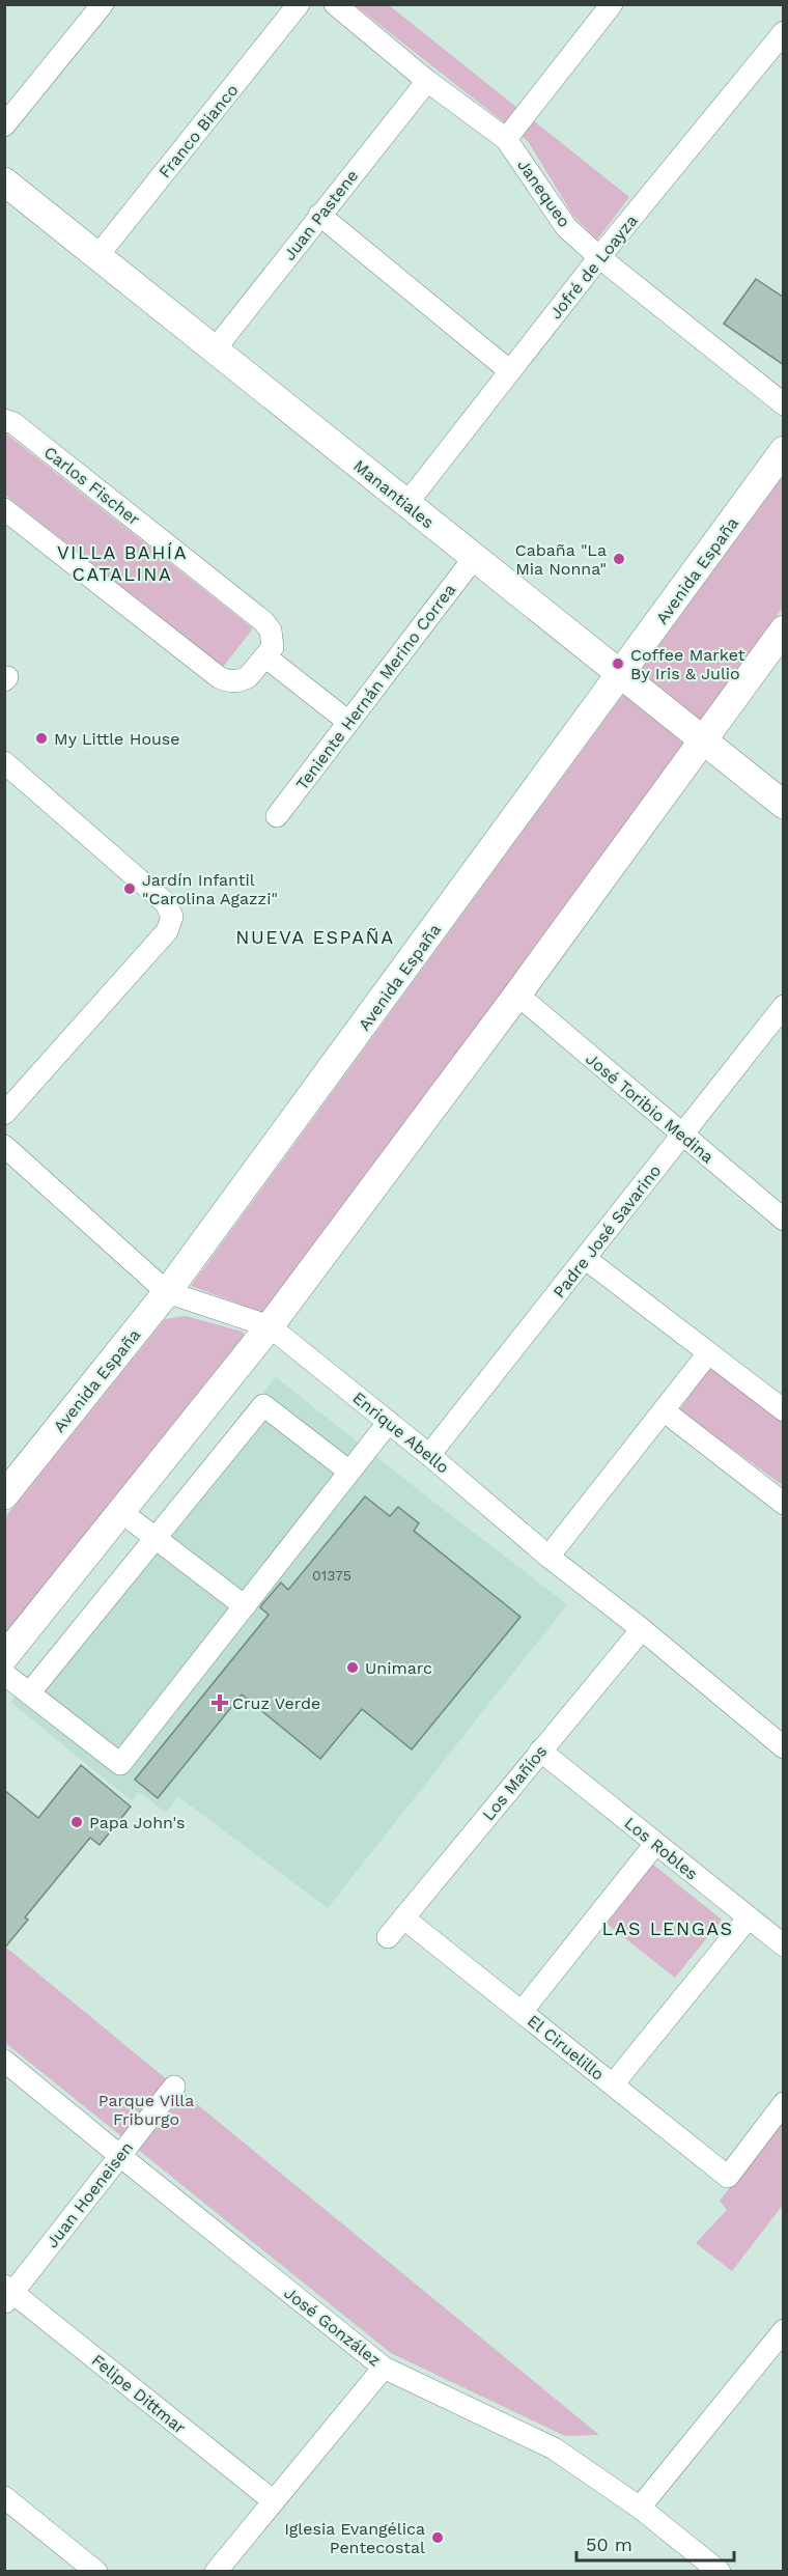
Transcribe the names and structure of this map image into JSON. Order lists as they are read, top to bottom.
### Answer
{
  "streets": {
    "main road": ["Manantiales", "Avenida España"],
    "street": [
      "Franco Bianco",
      "Janequeo",
      "Juan Pastene",
      "Jofré de Loayza",
      "Carlos Fischer",
      "Teniente Hernán Merino Correa",
      "José Toribio Medina",
      "Padre José Savarino",
      "Enrique Abello",
      "Los Mañíos",
      "Los Robles",
      "El Ciruelillo",
      "Juan Hoeneisen",
      "José González",
      "Felipe Dittmar"
    ]
  },
  "crossings": [
    ["Franco Bianco", "Manantiales"],
    ["Janequeo", "Juan Pastene"],
    ["Janequeo", "Jofré de Loayza"],
    ["Juan Pastene", "Manantiales"],
    ["Jofré de Loayza", "Manantiales"],
    ["Manantiales", "Avenida España"],
    ["Manantiales", "Teniente Hernán Merino Correa"],
    ["Avenida España", "Enrique Abello"],
    ["José Toribio Medina", "Padre José Savarino"],
    ["Padre José Savarino", "Enrique Abello"],
    ["Enrique Abello", "Los Mañíos"],
    ["Los Mañíos", "Los Robles"],
    ["Los Mañíos", "El Ciruelillo"],
    ["Juan Hoeneisen", "José González"],
    ["Juan Hoeneisen", "Felipe Dittmar"]
  ],
  "districts": ["VILLA BAHÍA CATALINA", "NUEVA ESPAÑA", "LAS LENGAS"],
  "parks": ["Parque Villa Friburgo"],
  "places": {
    "other": [
      "Cabaña \"La Mia Nonna\"",
      "Coffee Market By Iris & Julio",
      "My Little House",
      "Jardín Infantil \"Carolina Agazzi\"",
      "Unimarc",
      "Papa John's",
      "Iglesia Evangélica Pentecostal"
    ],
    "health": ["Cruz Verde"]
  },
  "house_numbers": ["01375"],
  "scale_bar": "50 m"
}
